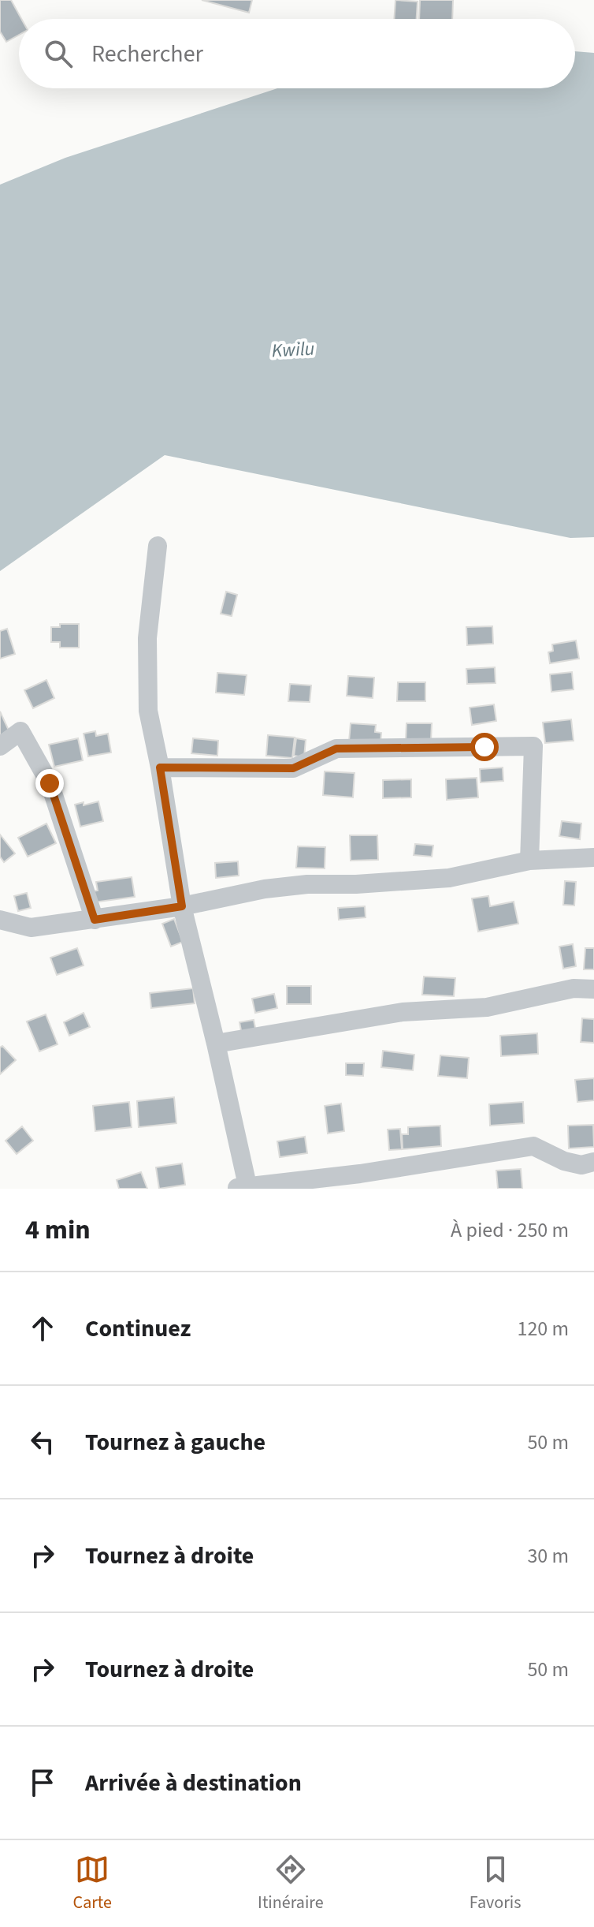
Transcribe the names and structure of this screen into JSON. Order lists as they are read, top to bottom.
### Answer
{
  "water": ["Kwilu"],
  "page": {
    "search": "Rechercher",
    "heading": ["4 min", "À pied · 250 m"],
    "list": [
      ["Continuez", "120 m"],
      ["Tournez à gauche", "50 m"],
      ["Tournez à droite", "30 m"],
      ["Tournez à droite", "50 m"],
      "Arrivée à destination"
    ],
    "nav": ["Carte", "Itinéraire", "Favoris"]
  }
}
